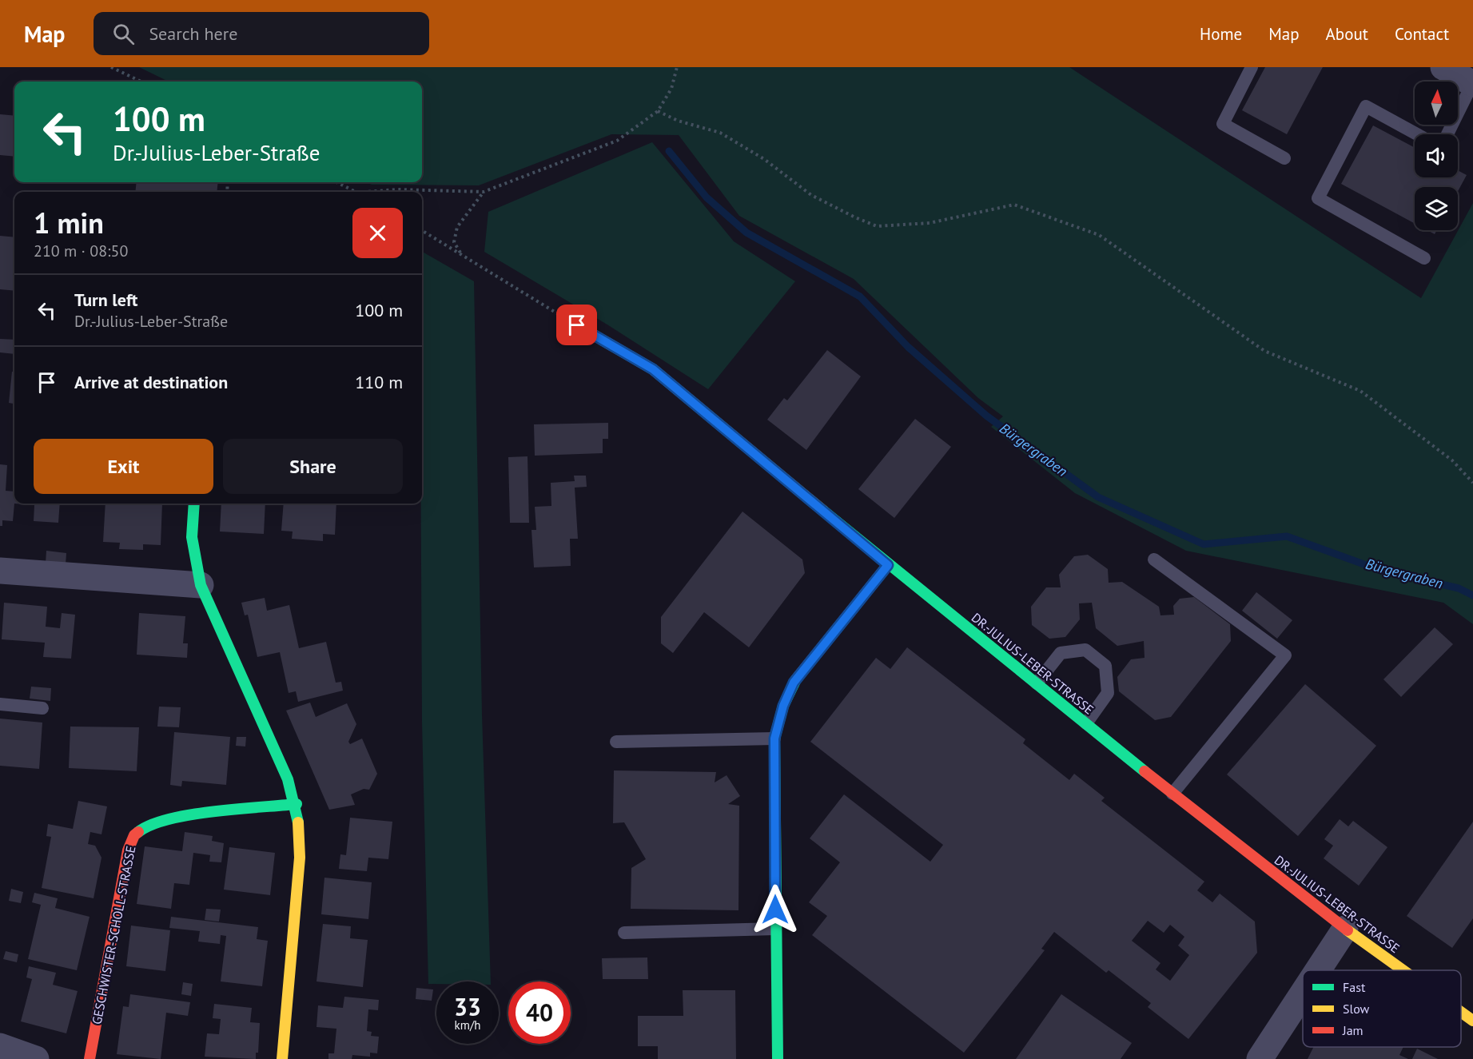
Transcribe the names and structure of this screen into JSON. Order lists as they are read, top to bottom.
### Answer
{
  "streets": {
    "street": ["DR.-JULIUS-LEBER-STRASSE", "GESCHWISTER-SCHOLL-STRASSE"]
  },
  "water": ["Bürgergraben"],
  "legend": ["Fast", "Slow", "Jam"],
  "north": "top",
  "page": {
    "header": "Map",
    "search": "Search here",
    "nav": [
      "Home",
      "Map",
      "About",
      "Contact"
    ],
    "turn": ["100 m", "Dr.-Julius-Leber-Straße"],
    "heading": ["1 min", "210 m · 08:50"],
    "list": [
      {
        "name": "Turn left",
        "note": "Dr.-Julius-Leber-Straße",
        "value": "100 m"
      },
      {
        "name": "Arrive at destination",
        "value": "110 m"
      }
    ],
    "buttons": ["Exit", "Share"],
    "speed": "33 km/h",
    "limit": "40"
  }
}
